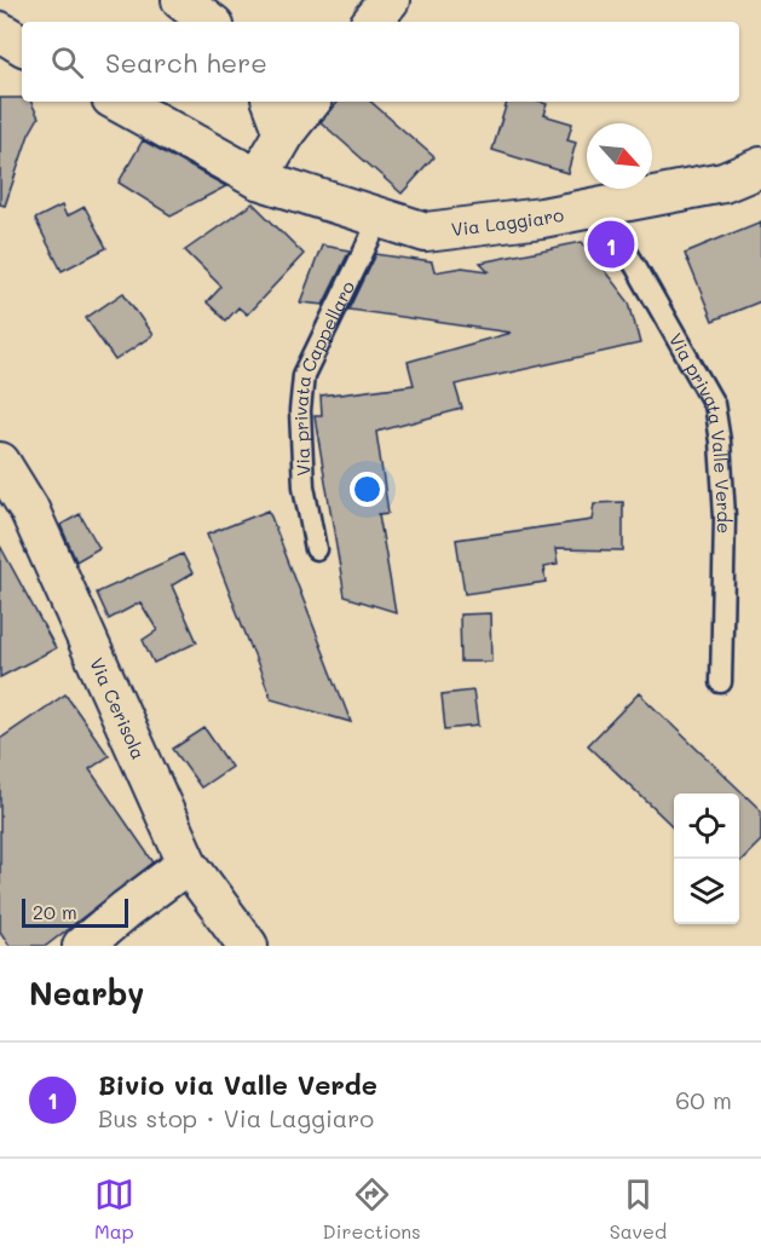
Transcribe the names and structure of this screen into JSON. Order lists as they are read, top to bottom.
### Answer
{
  "streets": {
    "street": ["Via Laggiaro", "Via Cerisola"],
    "lane": ["Via privata Cappellaro", "Via privata Valle Verde"]
  },
  "crossings": [
    ["Via Laggiaro", "Via privata Cappellaro"],
    ["Via Laggiaro", "Via privata Valle Verde"]
  ],
  "scale_bar": "20 m",
  "north": "bottom right",
  "page": {
    "search": "Search here",
    "pins": "1",
    "scale": "20 m",
    "heading": "Nearby",
    "list": [
      {
        "mark": "1",
        "name": "Bivio via Valle Verde",
        "note": "Bus stop · Via Laggiaro",
        "value": "60 m"
      }
    ],
    "nav": ["Map", "Directions", "Saved"]
  }
}
